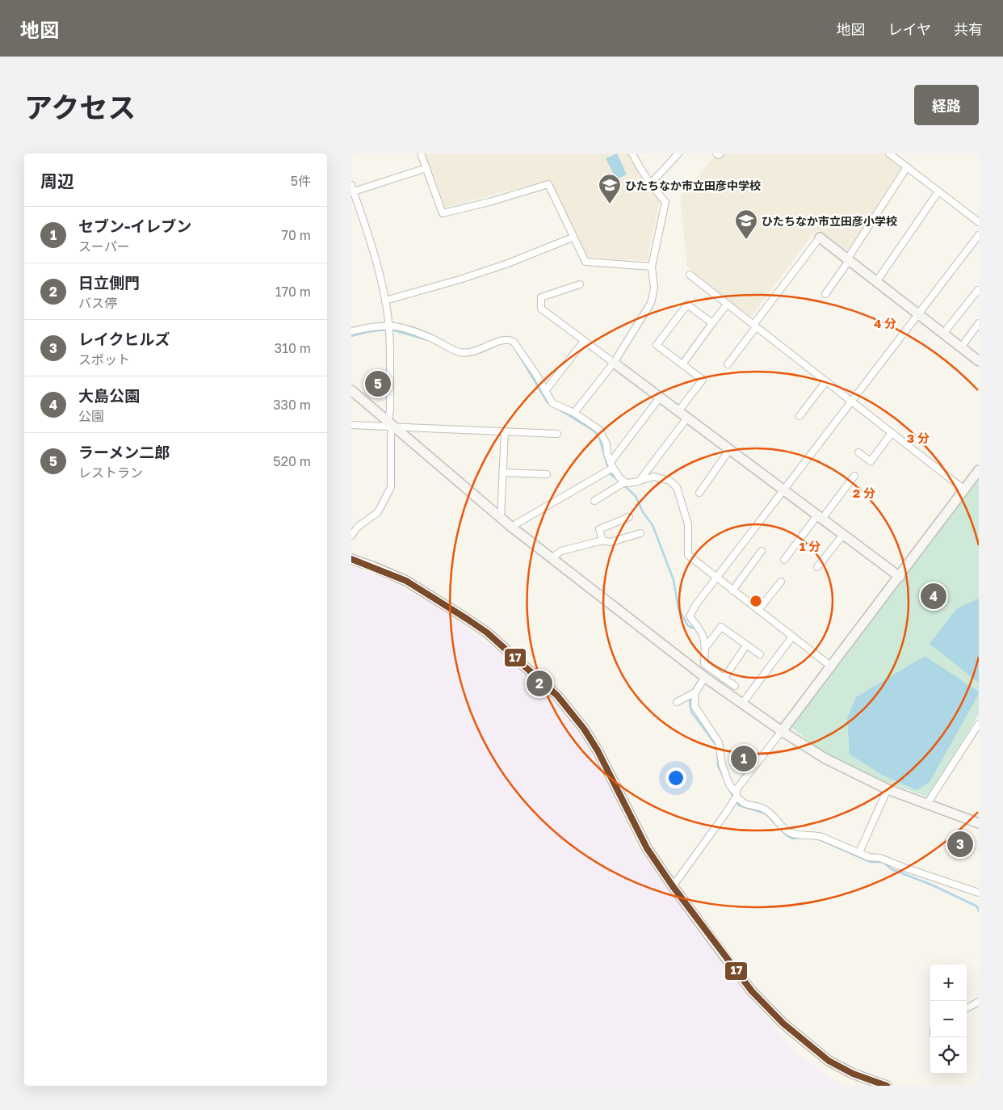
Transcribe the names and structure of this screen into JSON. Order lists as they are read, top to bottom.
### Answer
{
  "places": {
    "school or university": ["ひたちなか市立田彦中学校", "ひたちなか市立田彦小学校"]
  },
  "lines": ["transit line 17"],
  "page": {
    "header": "地図",
    "nav": ["地図", "レイヤ", "共有"],
    "title": "アクセス",
    "buttons": "経路",
    "heading": ["周辺", "5件"],
    "list": [
      {
        "mark": "1",
        "name": "セブン-イレブン",
        "note": "スーパー",
        "value": "70 m"
      },
      {
        "mark": "2",
        "name": "日立側門",
        "note": "バス停",
        "value": "170 m"
      },
      {
        "mark": "3",
        "name": "レイクヒルズ",
        "note": "スポット",
        "value": "310 m"
      },
      {
        "mark": "4",
        "name": "大島公園",
        "note": "公園",
        "value": "330 m"
      },
      {
        "mark": "5",
        "name": "ラーメン二郎",
        "note": "レストラン",
        "value": "520 m"
      }
    ],
    "pins": [
      "5",
      "4",
      "2",
      "1",
      "3"
    ],
    "map_buttons": ["+", "−"]
  },
  "rings": [
    "4 分",
    "3 分",
    "2 分",
    "1 分"
  ]
}
